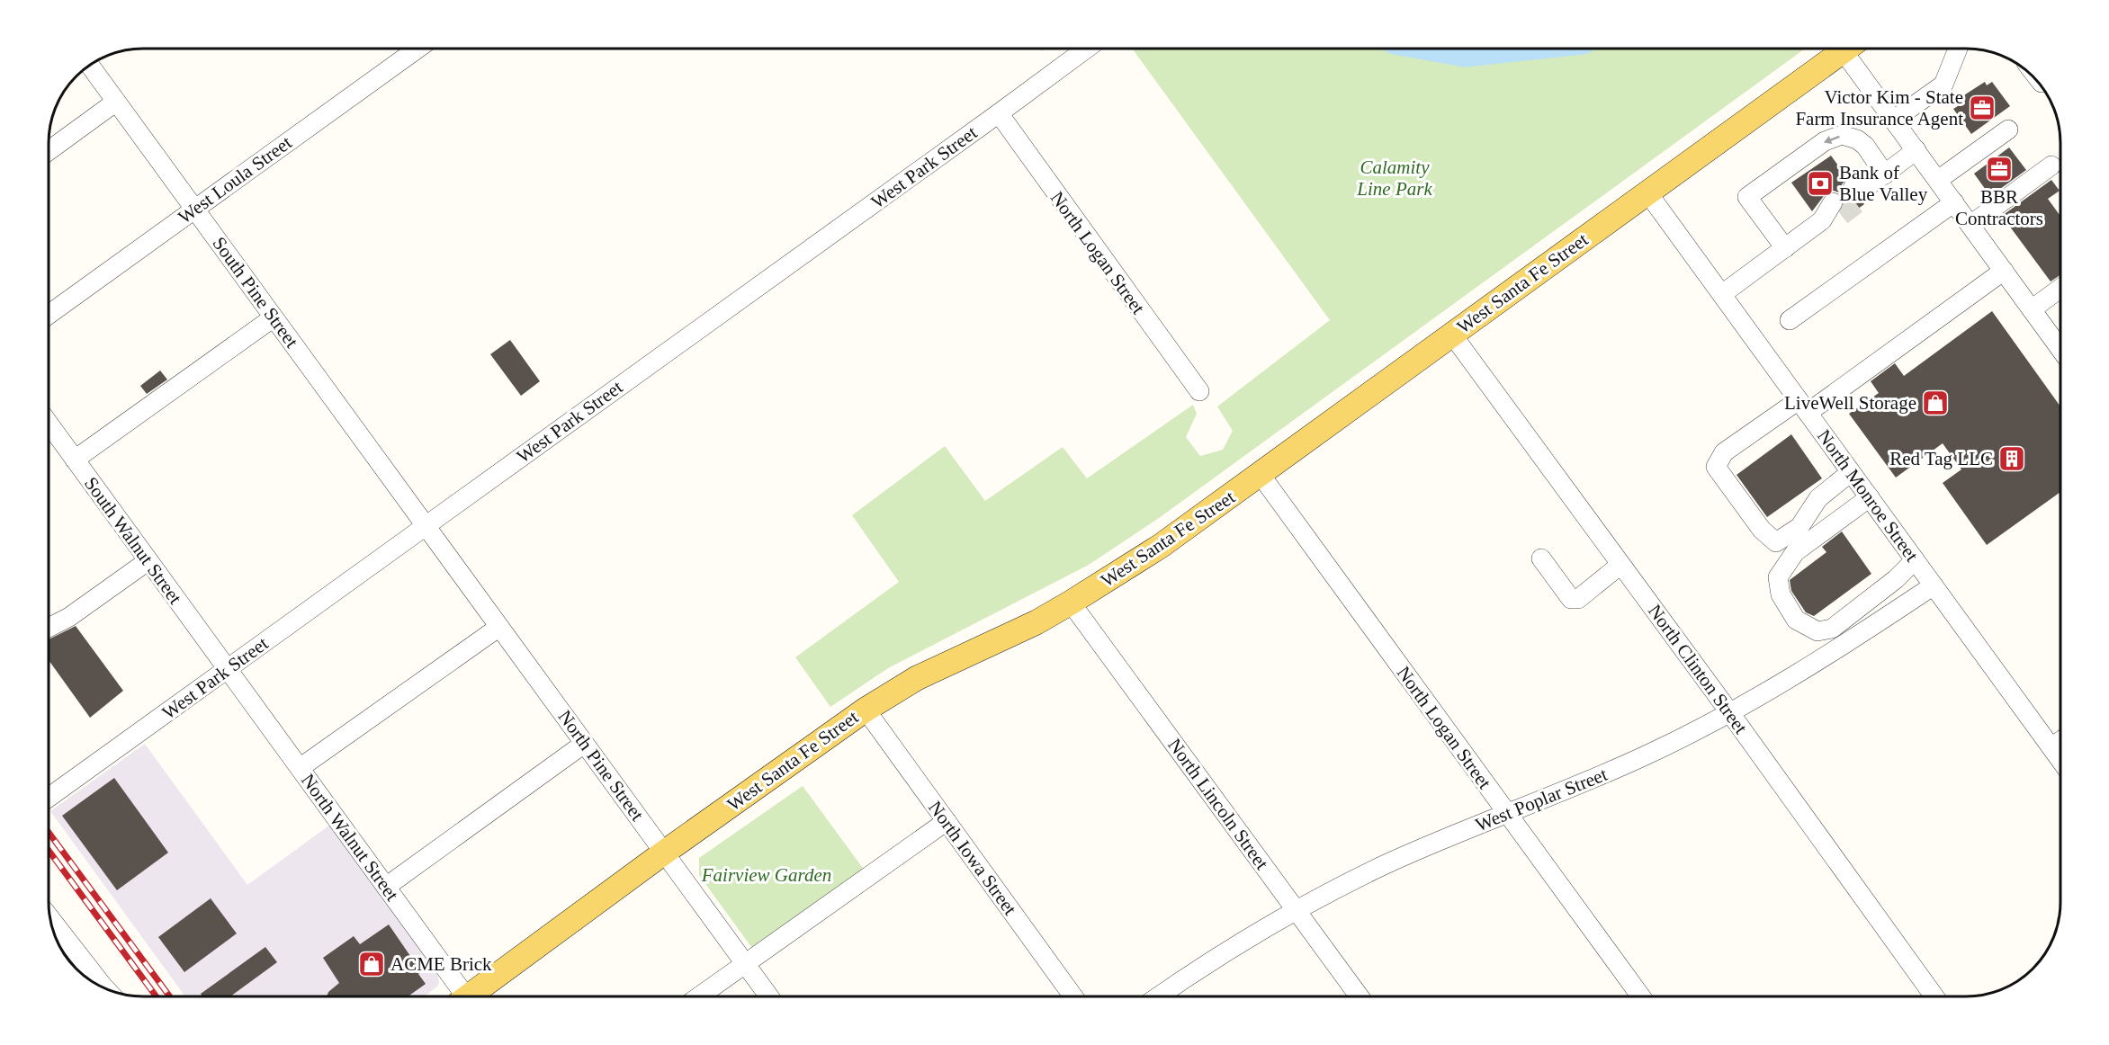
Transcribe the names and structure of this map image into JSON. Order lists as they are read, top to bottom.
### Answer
{
  "streets": {
    "main road": ["West Santa Fe Street"],
    "street": [
      "West Park Street",
      "West Loula Street",
      "North Logan Street",
      "South Pine Street",
      "North Monroe Street",
      "South Walnut Street",
      "North Clinton Street",
      "North Pine Street",
      "West Poplar Street",
      "North Lincoln Street",
      "North Walnut Street",
      "North Iowa Street"
    ]
  },
  "crossings": [
    ["West Park Street", "North Logan Street"],
    ["West Park Street", "South Pine Street"],
    ["West Park Street", "South Walnut Street"],
    ["West Park Street", "North Pine Street"],
    ["West Park Street", "North Walnut Street"],
    ["West Loula Street", "South Pine Street"],
    ["North Logan Street", "West Santa Fe Street"],
    ["North Logan Street", "West Poplar Street"],
    ["West Santa Fe Street", "North Monroe Street"],
    ["West Santa Fe Street", "North Clinton Street"],
    ["West Santa Fe Street", "North Pine Street"],
    ["West Santa Fe Street", "North Lincoln Street"],
    ["West Santa Fe Street", "North Iowa Street"],
    ["South Pine Street", "North Pine Street"],
    ["North Monroe Street", "West Poplar Street"],
    ["South Walnut Street", "North Walnut Street"],
    ["North Clinton Street", "West Poplar Street"],
    ["West Poplar Street", "North Lincoln Street"]
  ],
  "parks": ["Calamity Line Park", "Fairview Garden"],
  "places": {
    "office": ["Victor Kim - State Farm Insurance Agent", "BBR Contractors"],
    "bank": ["Bank of Blue Valley"],
    "shop": ["LiveWell Storage", "ACME Brick"],
    "building": ["Red Tag LLC"]
  }
}
